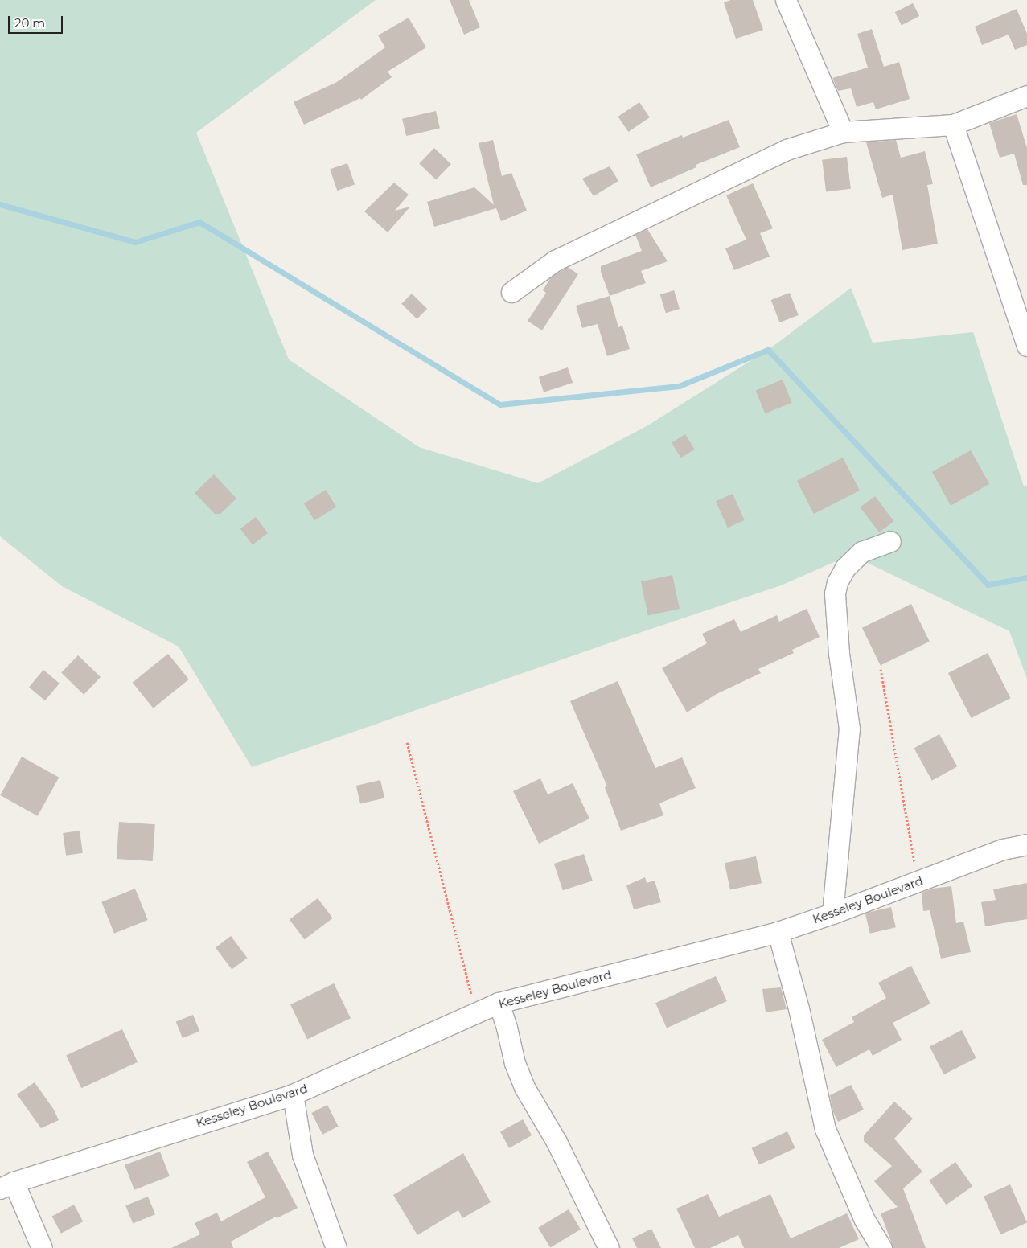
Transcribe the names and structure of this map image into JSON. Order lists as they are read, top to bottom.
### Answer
{
  "streets": {
    "street": ["Kesseley Boulevard"]
  },
  "scale_bar": "20 m"
}
